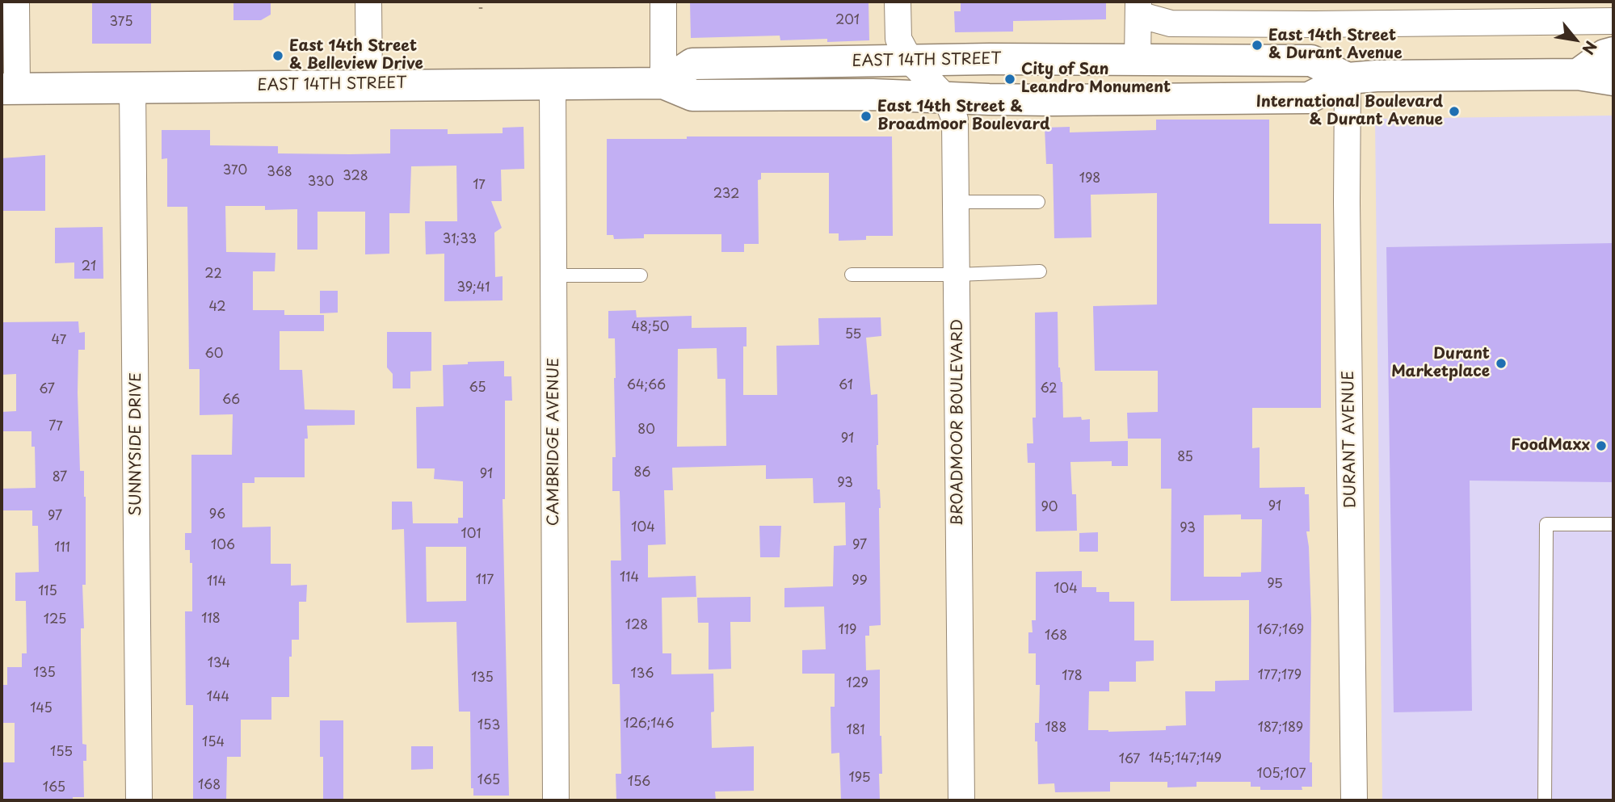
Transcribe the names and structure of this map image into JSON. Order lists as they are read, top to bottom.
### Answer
{
  "streets": {
    "main road": ["EAST 14TH STREET"],
    "street": [
      "BROADMOOR BOULEVARD",
      "DURANT AVENUE",
      "CAMBRIDGE AVENUE",
      "SUNNYSIDE DRIVE"
    ]
  },
  "crossings": [
    ["EAST 14TH STREET", "BROADMOOR BOULEVARD"],
    ["EAST 14TH STREET", "DURANT AVENUE"],
    ["EAST 14TH STREET", "CAMBRIDGE AVENUE"],
    ["EAST 14TH STREET", "SUNNYSIDE DRIVE"]
  ],
  "places": [
    "East 14th Street & Durant Avenue",
    "East 14th Street & Belleview Drive",
    "City of San Leandro Monument",
    "International Boulevard & Durant Avenue",
    "East 14th Street & Broadmoor Boulevard",
    "Durant Marketplace",
    "FoodMaxx"
  ],
  "house_numbers": [
    "201",
    "375",
    "370",
    "368",
    "328",
    "198",
    "330",
    "17",
    "232",
    "31;33",
    "21",
    "22",
    "39;41",
    "42",
    "48;50",
    "55",
    "47",
    "60",
    "64;66",
    "61",
    "65",
    "62",
    "67",
    "66",
    "77",
    "80",
    "91",
    "85",
    "86",
    "91",
    "87",
    "93",
    "91",
    "90",
    "96",
    "97",
    "104",
    "93",
    "101",
    "106",
    "97",
    "111",
    "114",
    "117",
    "99",
    "114",
    "95",
    "104",
    "115",
    "118",
    "125",
    "128",
    "119",
    "167;169",
    "168",
    "134",
    "135",
    "136",
    "177;179",
    "178",
    "135",
    "129",
    "144",
    "145",
    "126;146",
    "153",
    "188",
    "187;189",
    "181",
    "154",
    "155",
    "145;147;149",
    "167",
    "105;107",
    "195",
    "165",
    "156",
    "168",
    "165"
  ],
  "north": "bottom right"
}
